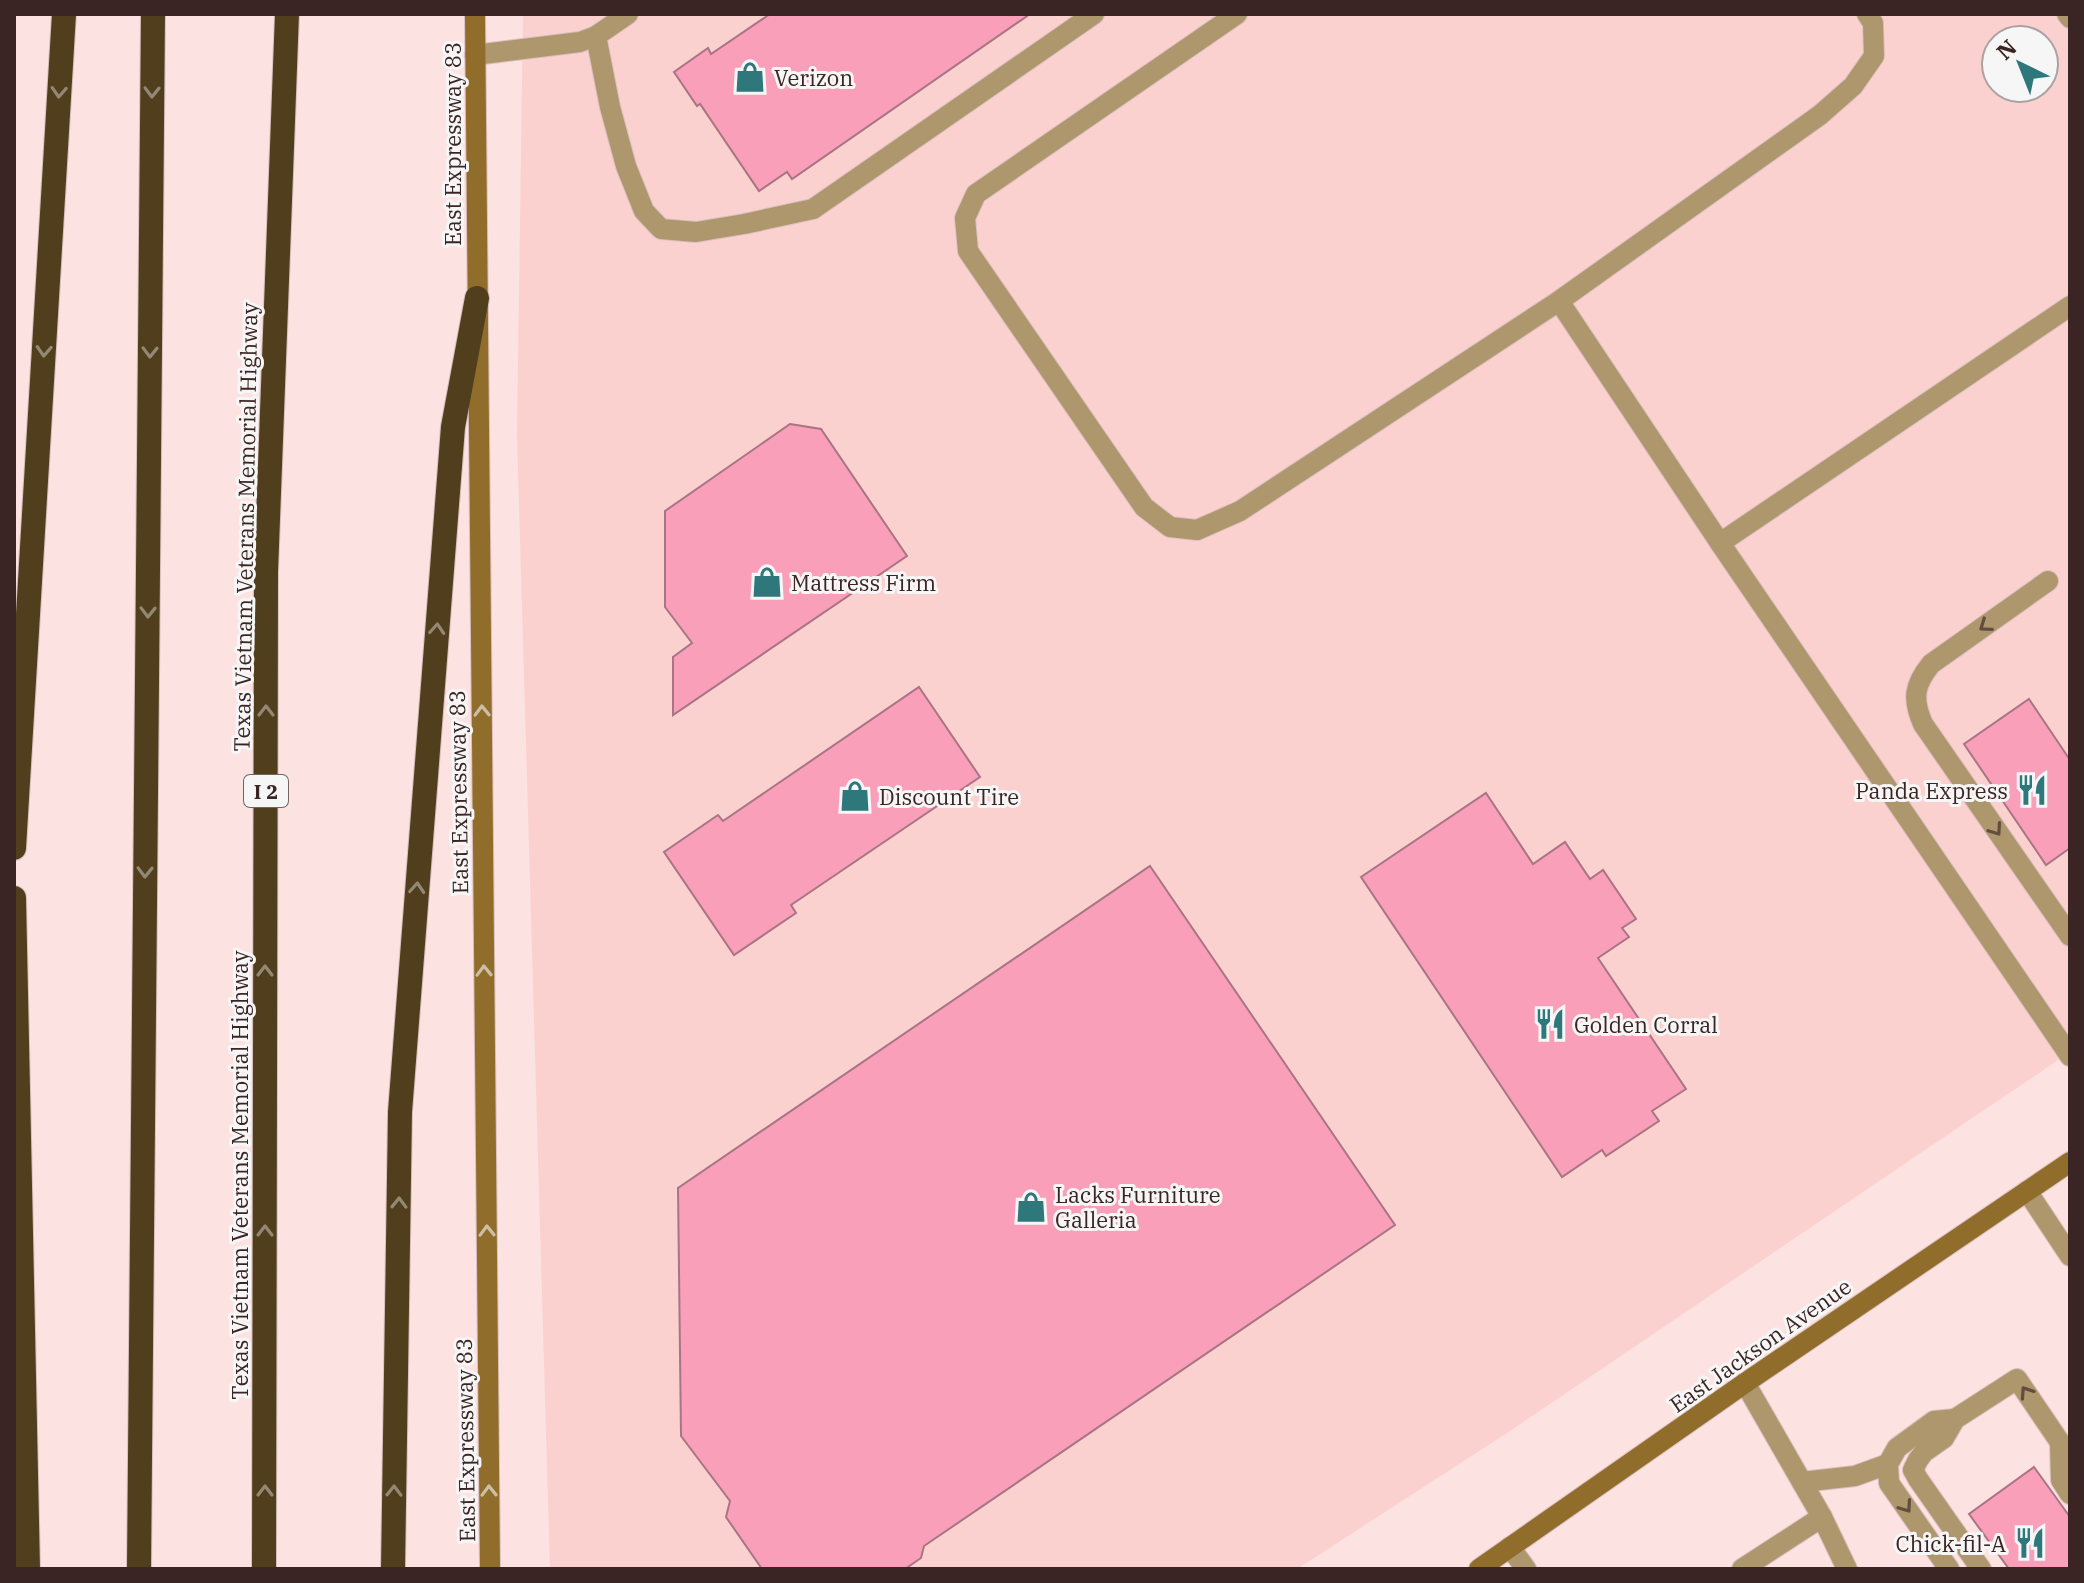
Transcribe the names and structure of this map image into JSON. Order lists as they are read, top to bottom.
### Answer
{
  "streets": {
    "highway": ["Texas Vietnam Veterans Memorial Highway", "I 2"],
    "main road": ["East Expressway 83", "East Jackson Avenue"]
  },
  "one_way": ["East Expressway 83"],
  "places": {
    "shop": [
      "Verizon",
      "Mattress Firm",
      "Discount Tire",
      "Lacks Furniture Galleria"
    ],
    "restaurant": ["Panda Express", "Golden Corral", "Chick-fil-A"]
  },
  "north": "top left"
}
